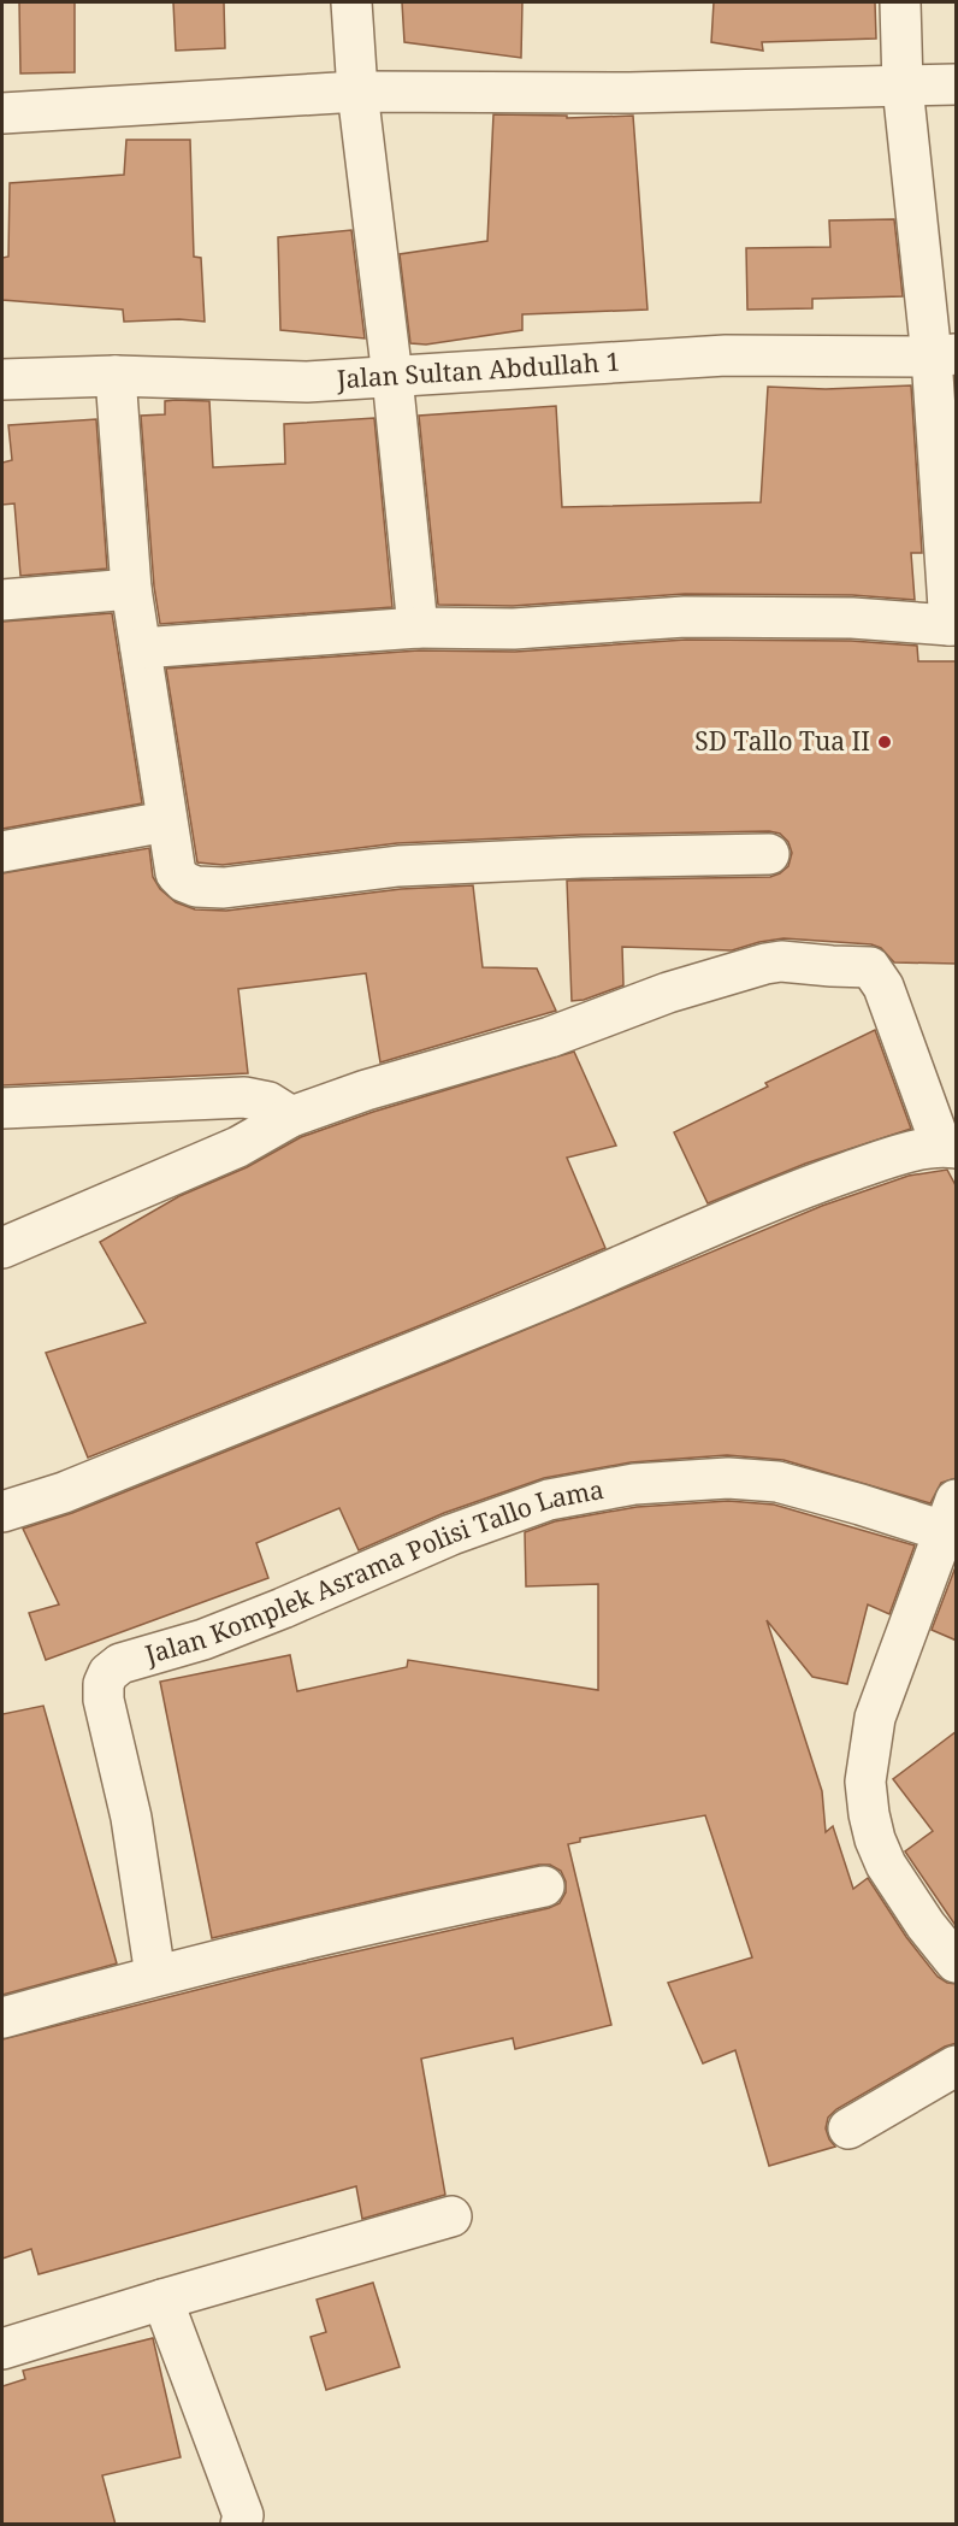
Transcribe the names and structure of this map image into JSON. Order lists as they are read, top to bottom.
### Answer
{
  "streets": {
    "street": ["Jalan Sultan Abdullah 1", "Jalan Komplek Asrama Polisi Tallo Lama"]
  },
  "places": ["SD Tallo Tua II"]
}
